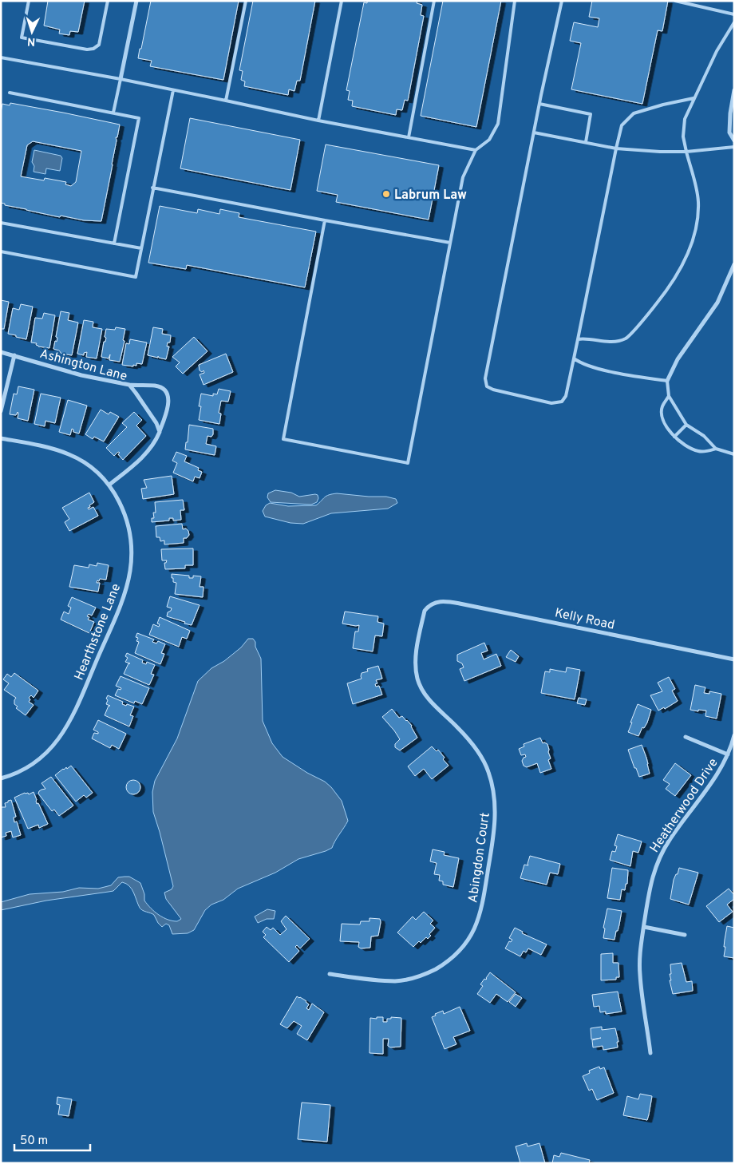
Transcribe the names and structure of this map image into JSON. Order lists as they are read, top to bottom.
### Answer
{
  "streets": {
    "street": [
      "Ashington Lane",
      "Kelly Road",
      "Hearthstone Lane",
      "Heatherwood Drive",
      "Abingdon Court"
    ]
  },
  "crossings": [
    ["Kelly Road", "Abingdon Court"]
  ],
  "places": ["Labrum Law"],
  "scale_bar": "50 m",
  "north": "bottom"
}
